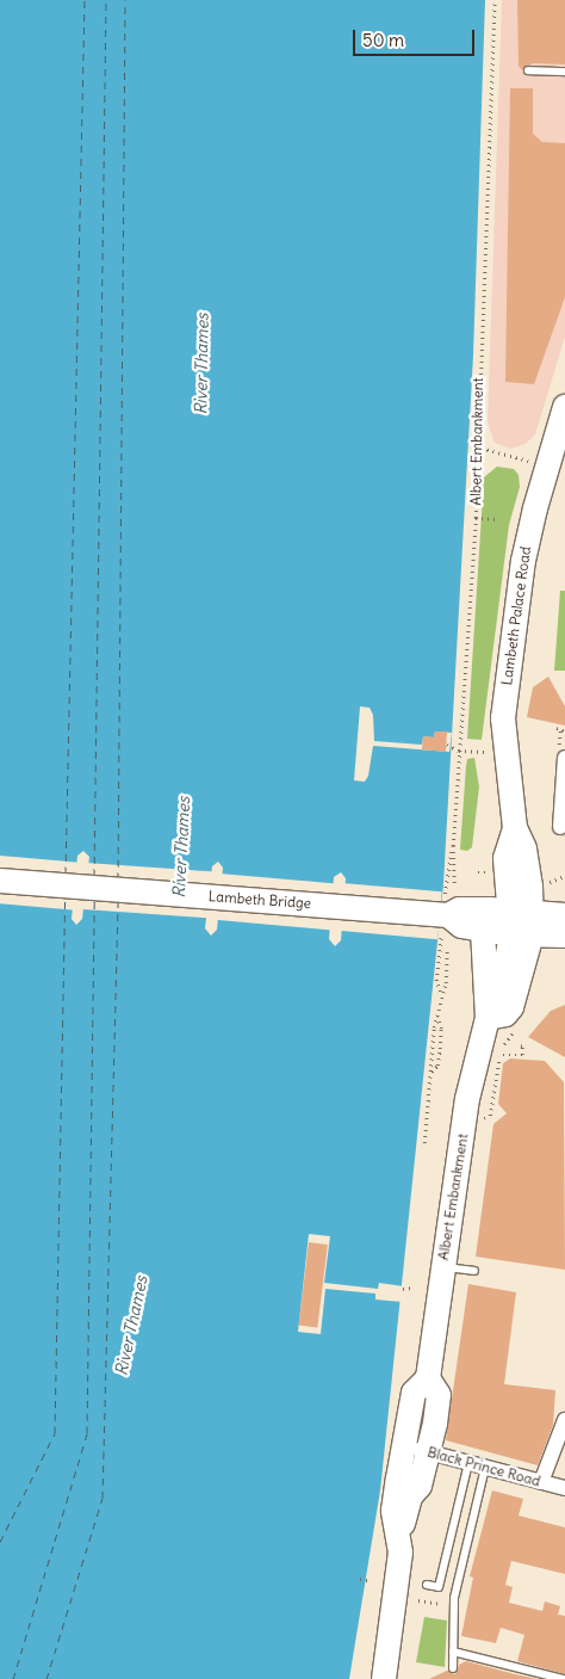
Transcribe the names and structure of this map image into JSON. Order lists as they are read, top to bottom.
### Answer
{
  "streets": {
    "main road": ["Albert Embankment", "Lambeth Palace Road", "Lambeth Bridge"],
    "street": ["Black Prince Road"]
  },
  "crossings": [
    ["Albert Embankment", "Lambeth Bridge"],
    ["Albert Embankment", "Black Prince Road"],
    ["Lambeth Palace Road", "Lambeth Bridge"]
  ],
  "water": ["River Thames"],
  "scale_bar": "50 m"
}
